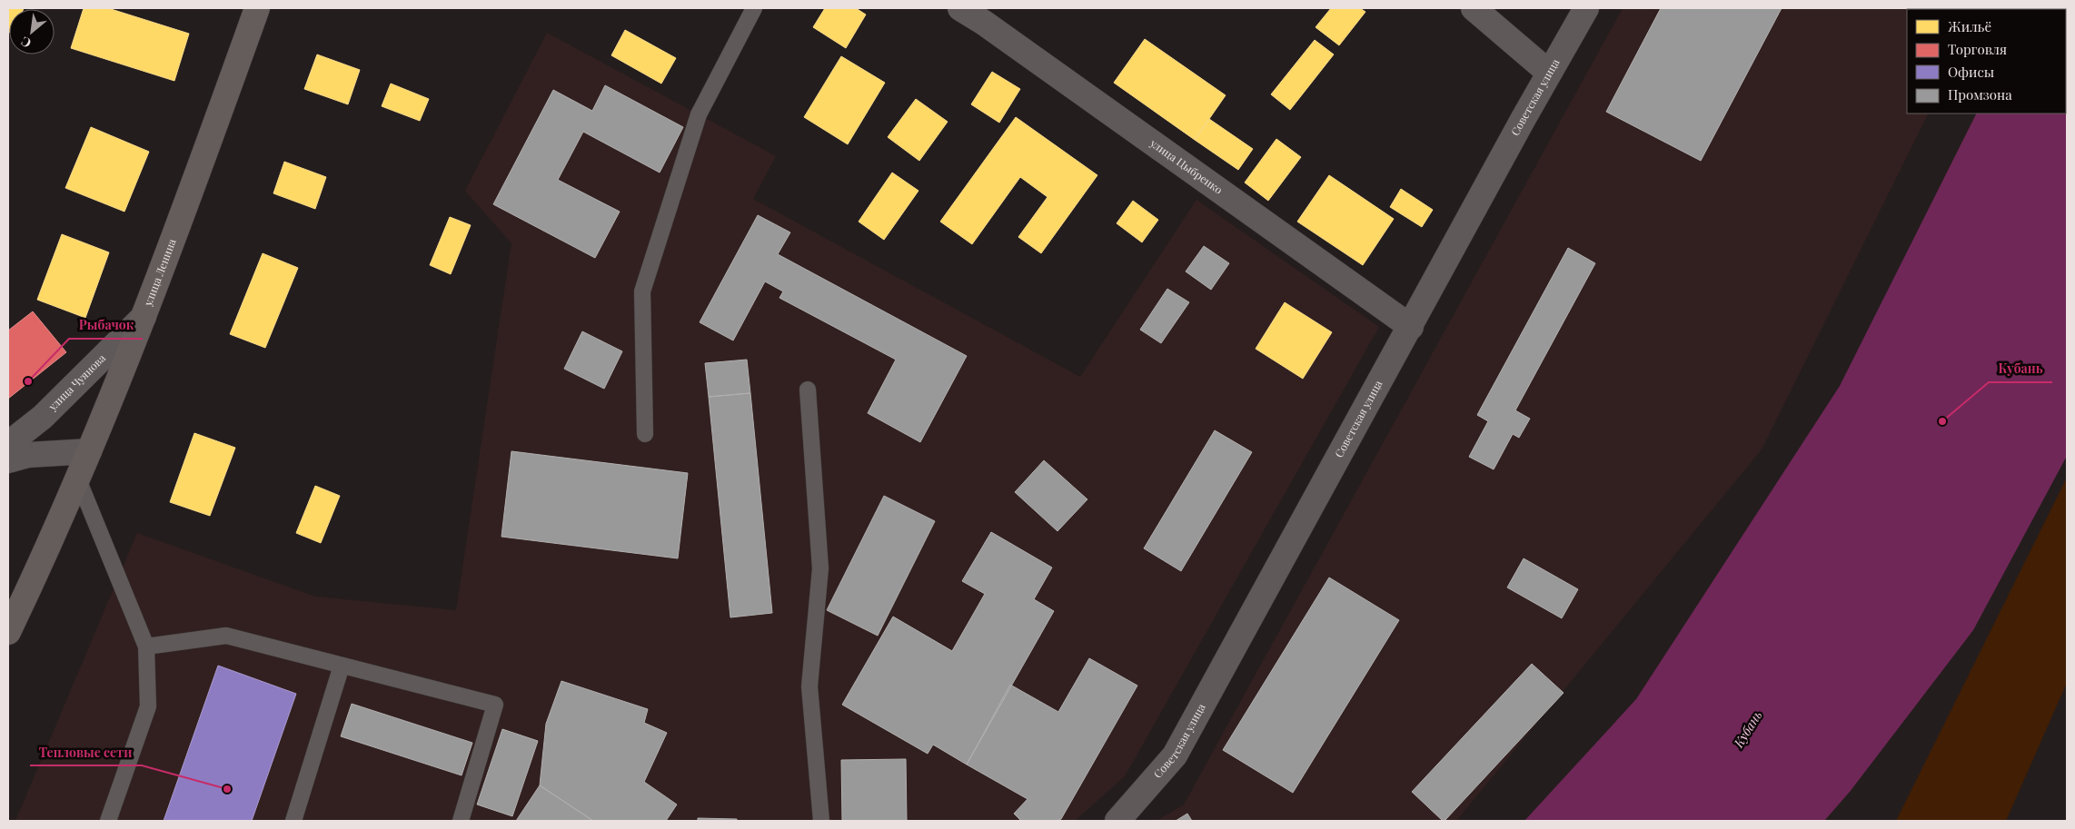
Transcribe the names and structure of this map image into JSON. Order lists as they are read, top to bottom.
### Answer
{
  "streets": {
    "main road": ["улица Ленина"],
    "street": ["Советская улица", "улица Цыбренко", "улица Чуянова"]
  },
  "crossings": [
    ["Советская улица", "улица Цыбренко"],
    ["улица Ленина", "улица Чуянова"]
  ],
  "water": ["Кубань"],
  "places": ["Рыбачок", "Кубань", "Тепловые сети"],
  "legend": [
    "Жильё",
    "Торговля",
    "Офисы",
    "Промзона"
  ],
  "north": "bottom left"
}
